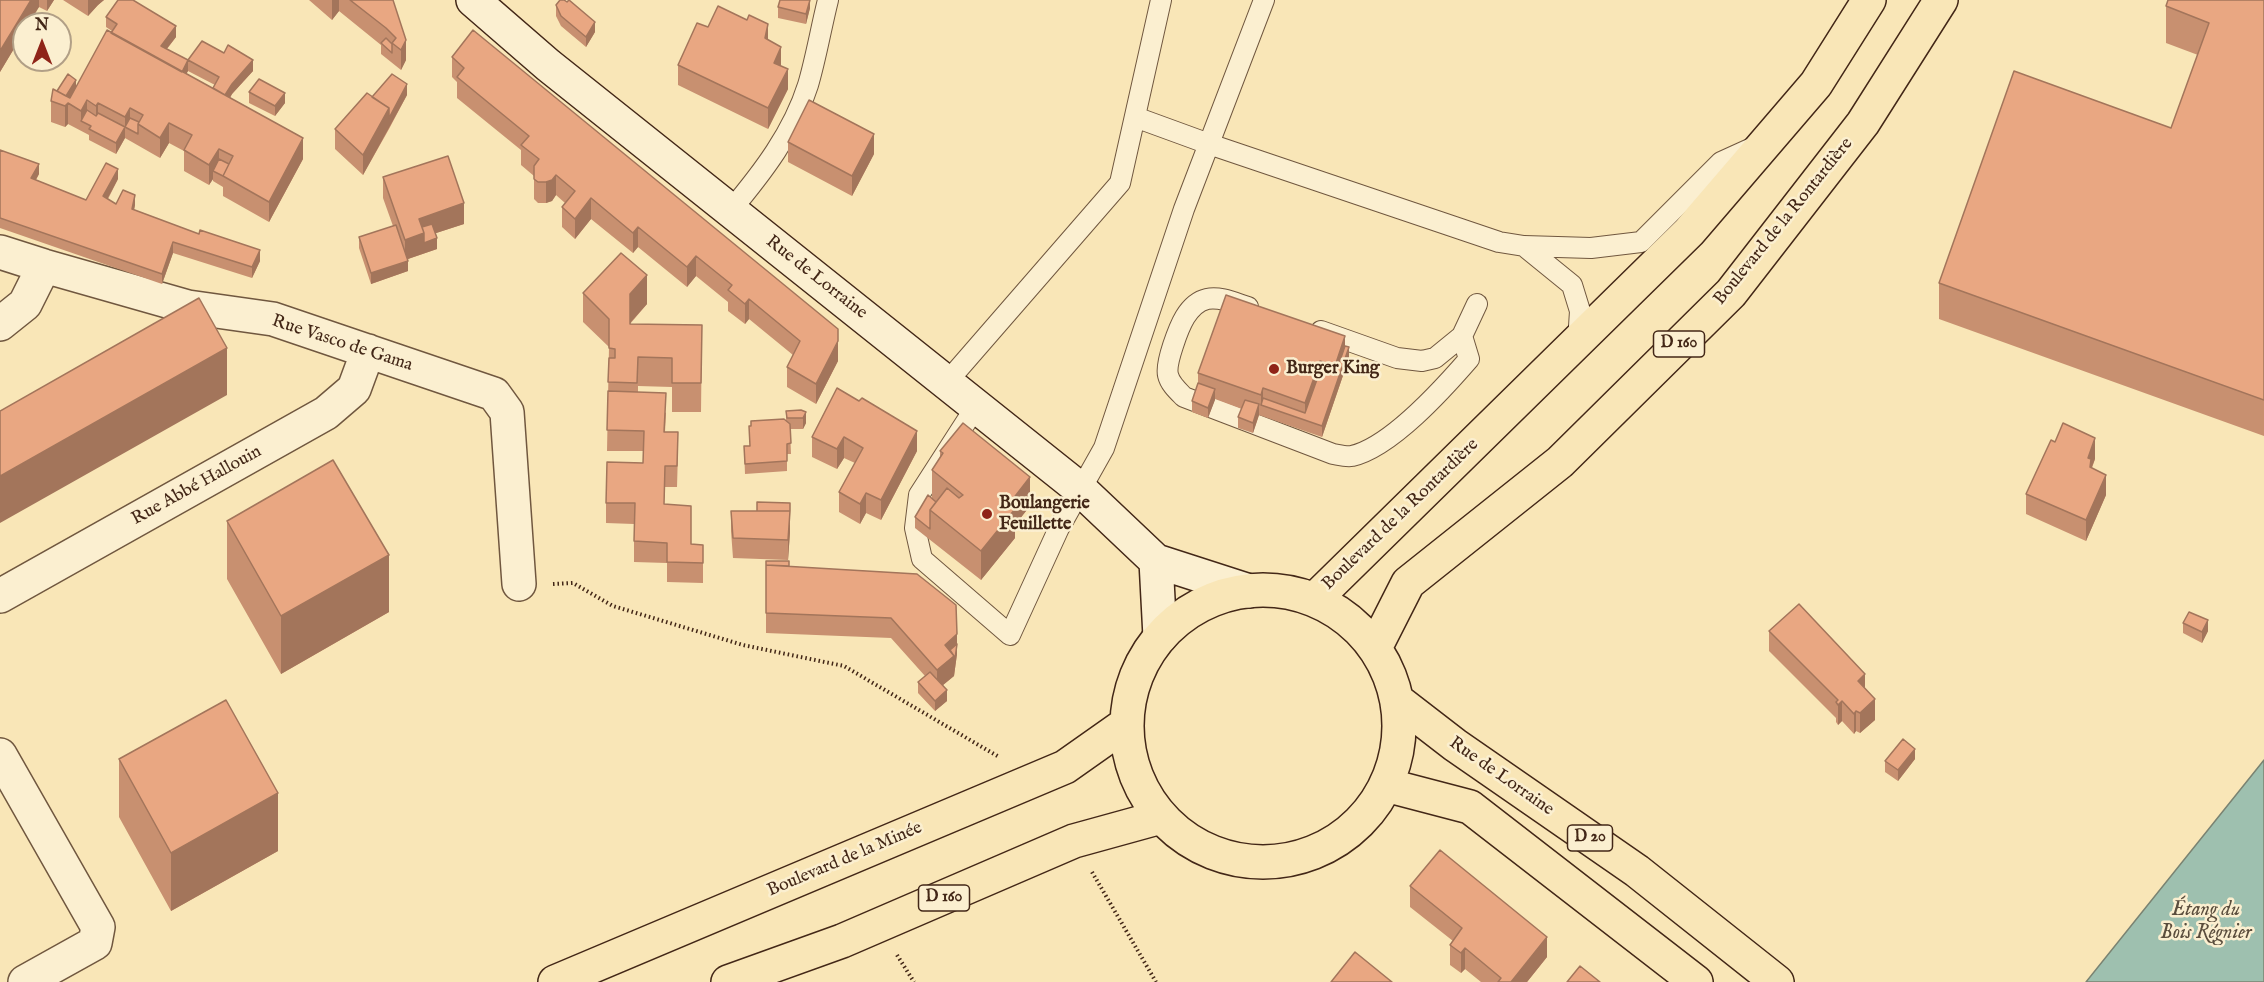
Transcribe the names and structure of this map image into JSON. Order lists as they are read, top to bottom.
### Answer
{
  "streets": {
    "main road": [
      "Boulevard de la Rontardière",
      "Rue de Lorraine",
      "D 160",
      "D 20",
      "Boulevard de la Minée"
    ],
    "street": ["Rue Vasco de Gama", "Rue Abbé Hallouin"]
  },
  "crossings": [
    ["Rue Vasco de Gama", "Rue Abbé Hallouin"]
  ],
  "water": ["Étang du Bois Régnier"],
  "places": ["Burger King", "Boulangerie Feuillette"],
  "north": "top"
}
